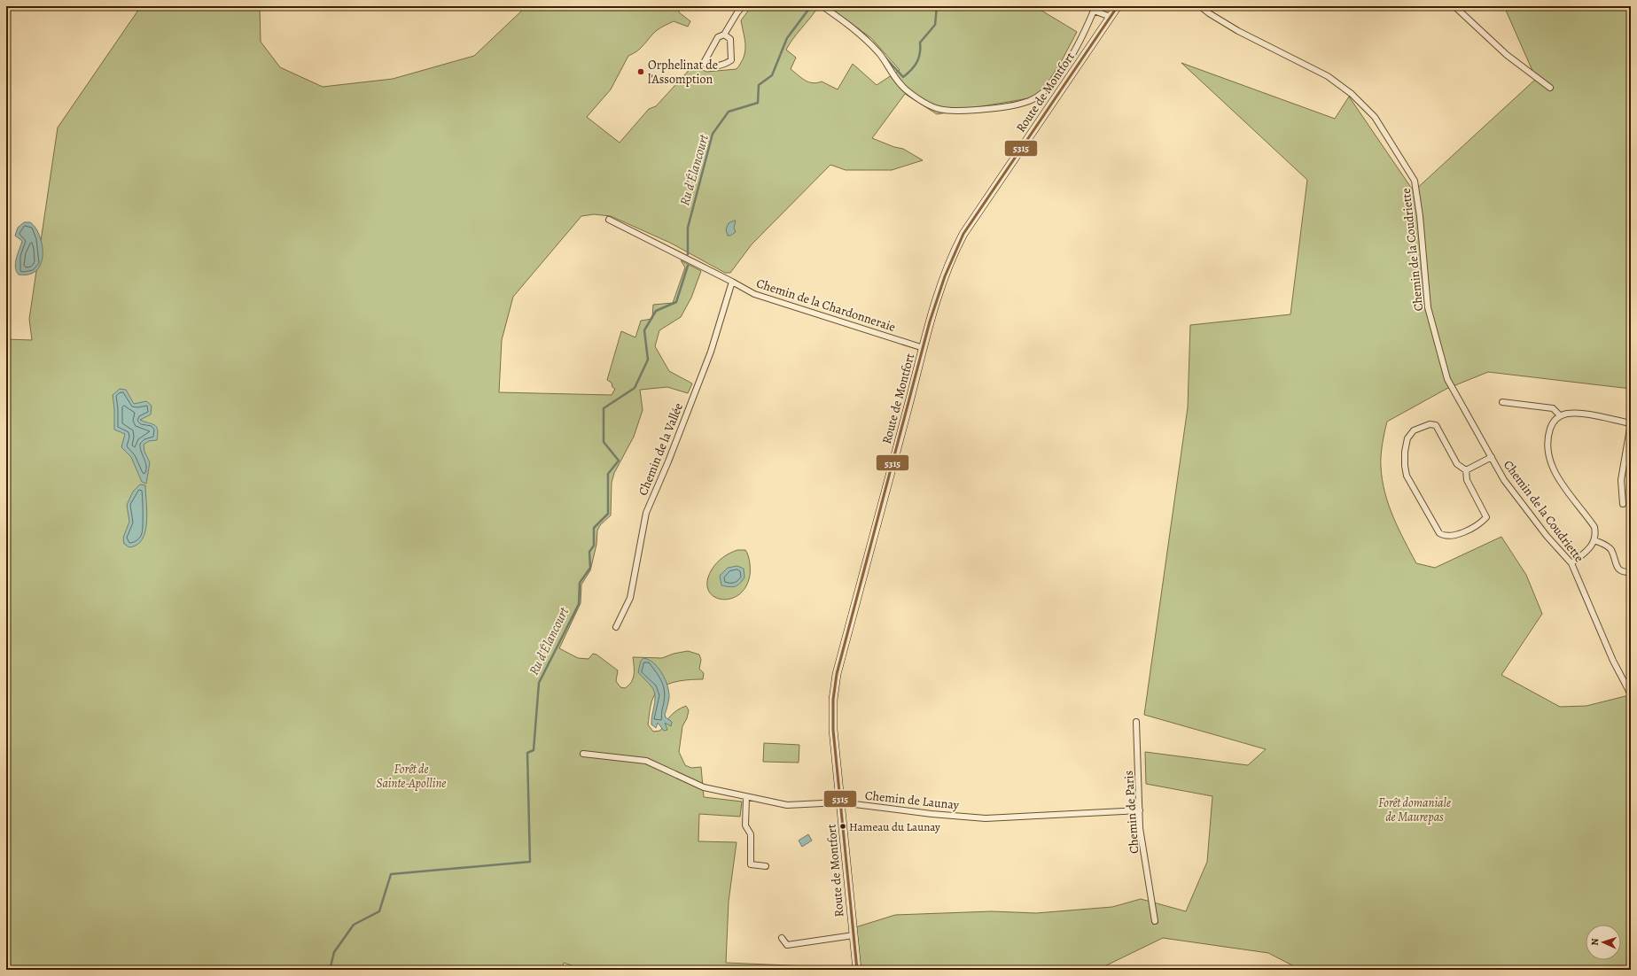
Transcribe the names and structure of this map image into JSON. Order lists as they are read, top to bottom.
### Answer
{
  "streets": {
    "street": [
      "Route de Montfort",
      "Chemin de la Coudriette",
      "Chemin de la Chardonneraie",
      "Chemin de la Vallée",
      "Chemin de Launay",
      "Chemin de Paris"
    ]
  },
  "crossings": [
    ["Route de Montfort", "Chemin de la Chardonneraie"],
    ["Route de Montfort", "Chemin de Launay"],
    ["Chemin de la Chardonneraie", "Chemin de la Vallée"],
    ["Chemin de Launay", "Chemin de Paris"]
  ],
  "water": ["Ru d'Élancourt"],
  "parks": ["Forêt de Sainte-Apolline", "Forêt domaniale de Maurepas"],
  "places": ["Orphelinat de l'Assomption", "Hameau du Launay"],
  "lines": ["transit line 5315"],
  "north": "left"
}
